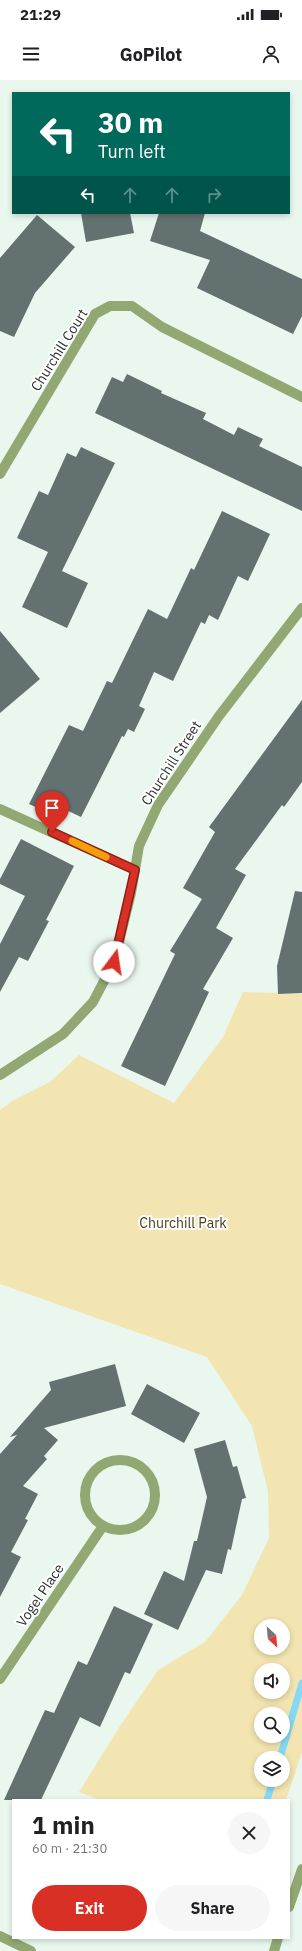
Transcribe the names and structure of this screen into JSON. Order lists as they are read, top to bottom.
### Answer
{
  "streets": {
    "street": ["Churchill Court", "Churchill Street", "Vogel Place"]
  },
  "parks": ["Churchill Park"],
  "north": "bottom right",
  "page": {
    "status": "21:29",
    "header": "GoPilot",
    "turn": ["30 m", "Turn left"],
    "heading": ["1 min", "60 m · 21:30"],
    "buttons": ["Exit", "Share"]
  }
}
